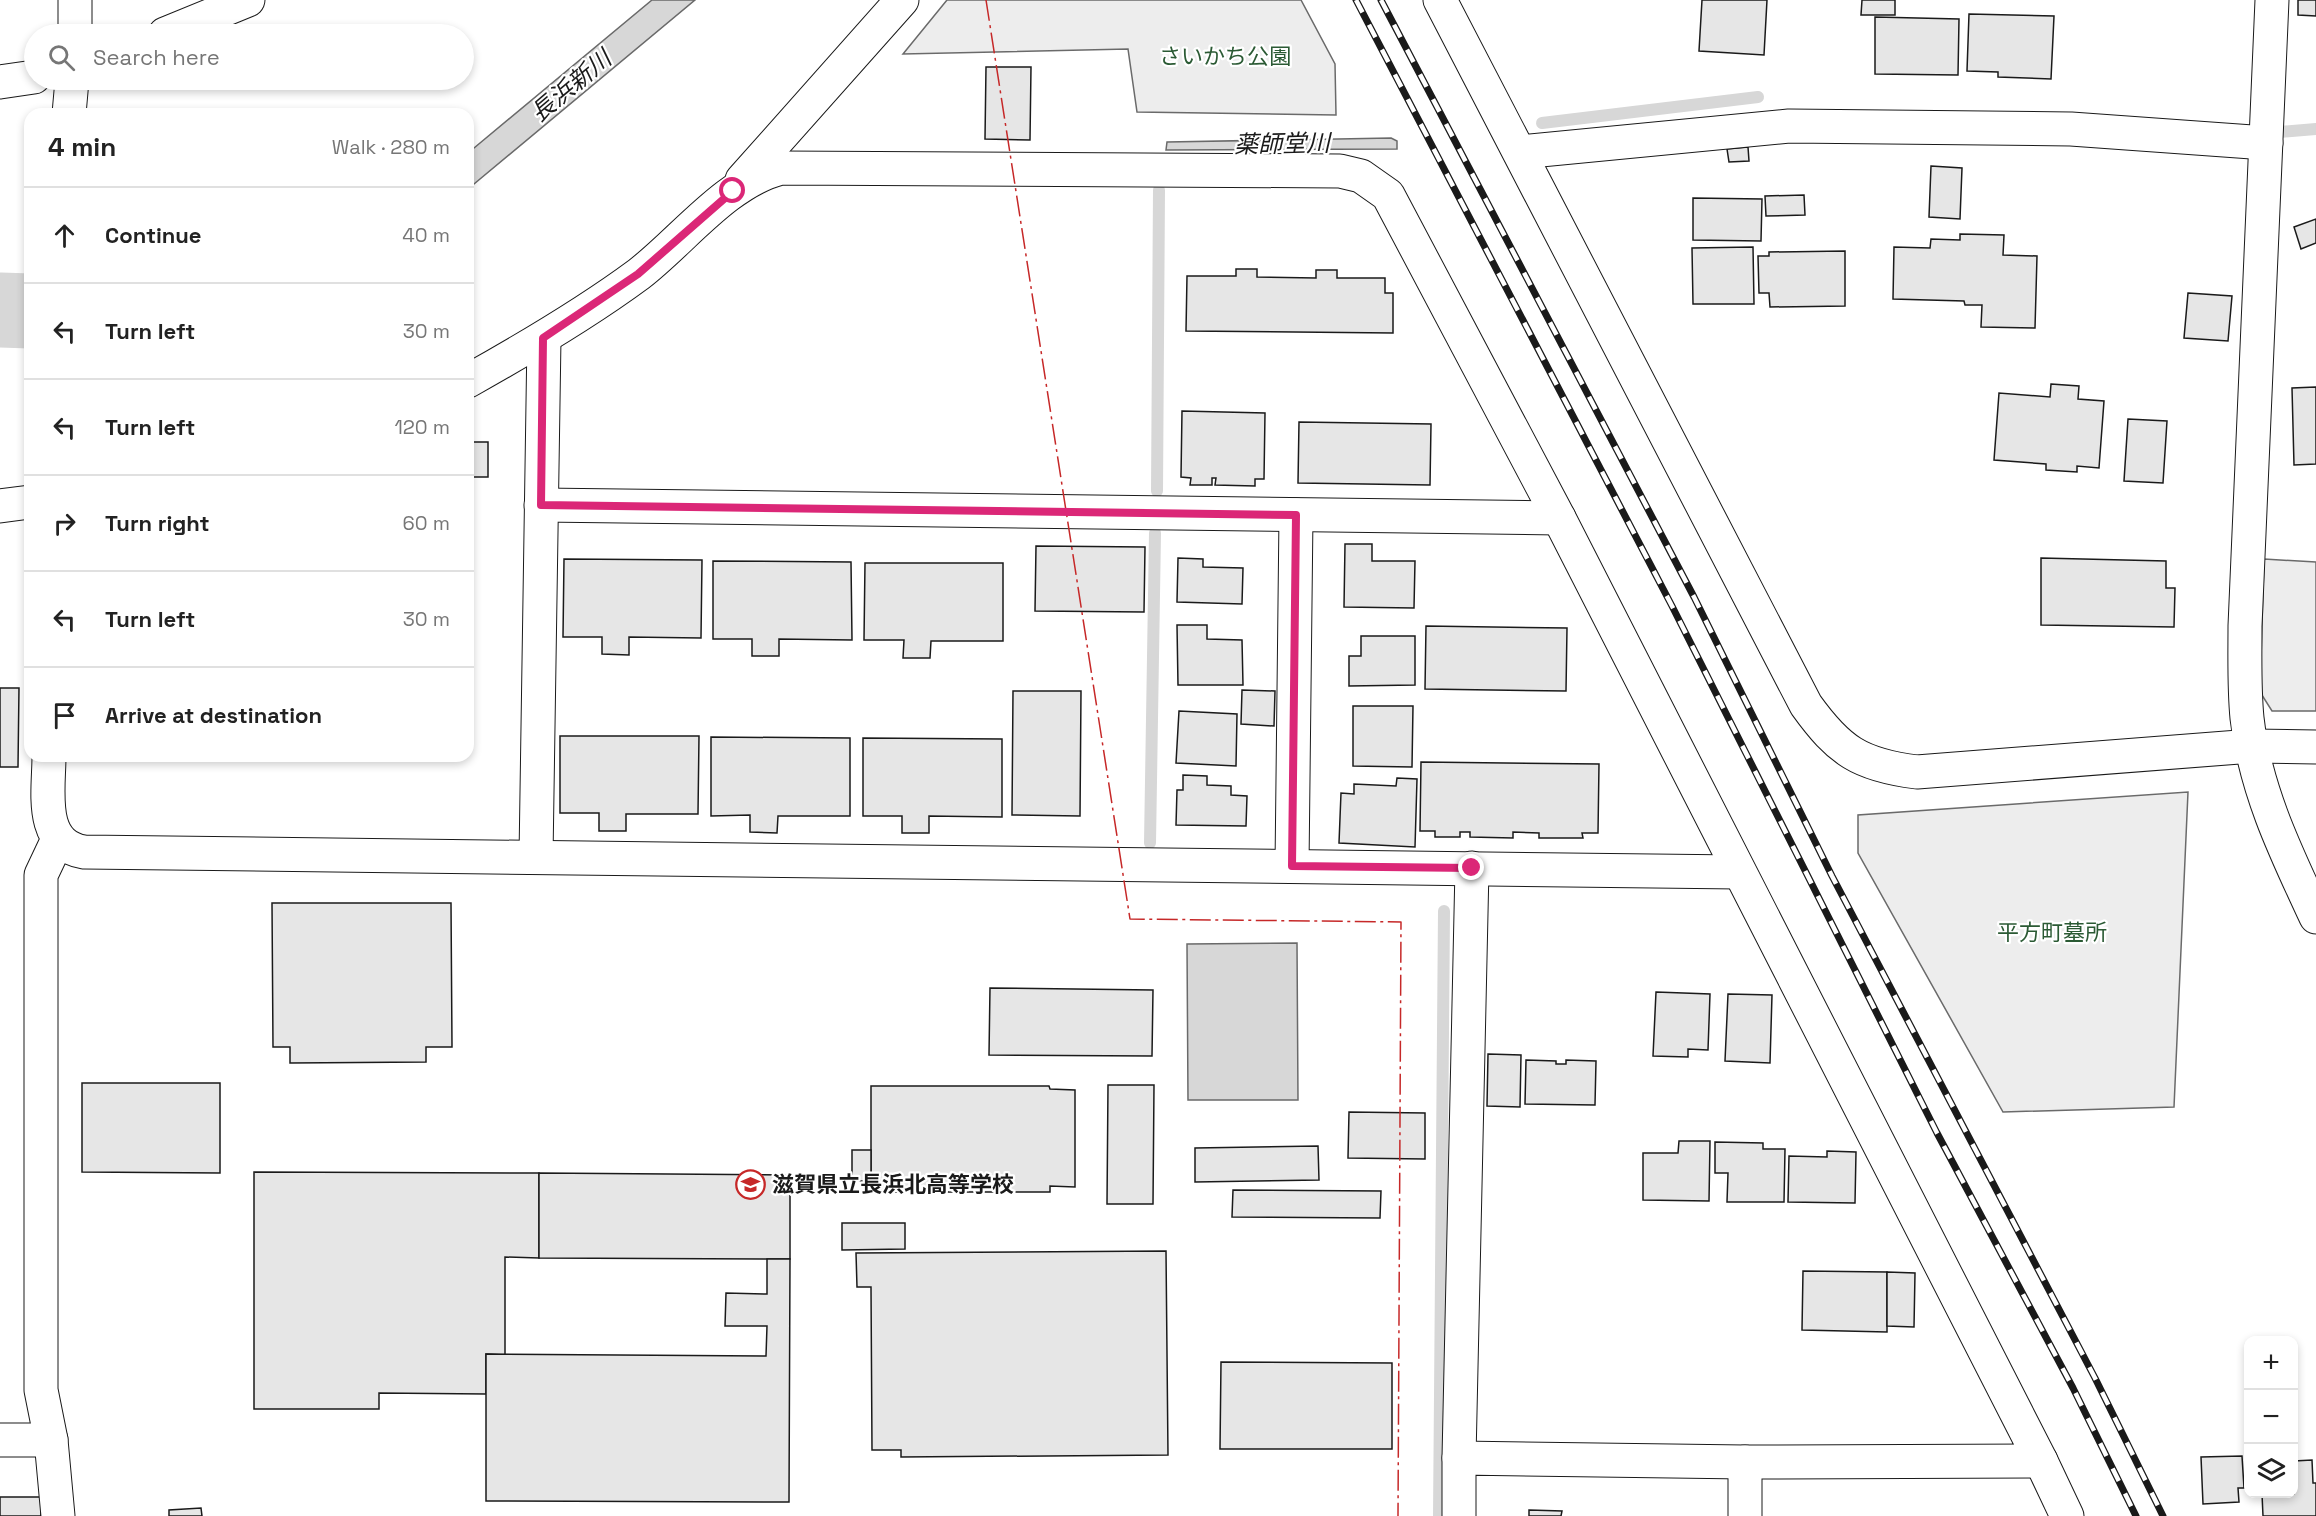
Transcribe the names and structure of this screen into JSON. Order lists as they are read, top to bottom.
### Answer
{
  "water": ["長浜新川", "薬師堂川"],
  "parks": ["さいかち公園", "平方町墓所"],
  "places": {
    "school or university": ["滋賀県立長浜北高等学校"]
  },
  "page": {
    "search": "Search here",
    "heading": ["4 min", "Walk · 280 m"],
    "list": [
      ["Continue", "40 m"],
      ["Turn left", "30 m"],
      ["Turn left", "120 m"],
      ["Turn right", "60 m"],
      ["Turn left", "30 m"],
      "Arrive at destination"
    ],
    "map_buttons": ["+", "−"]
  }
}
